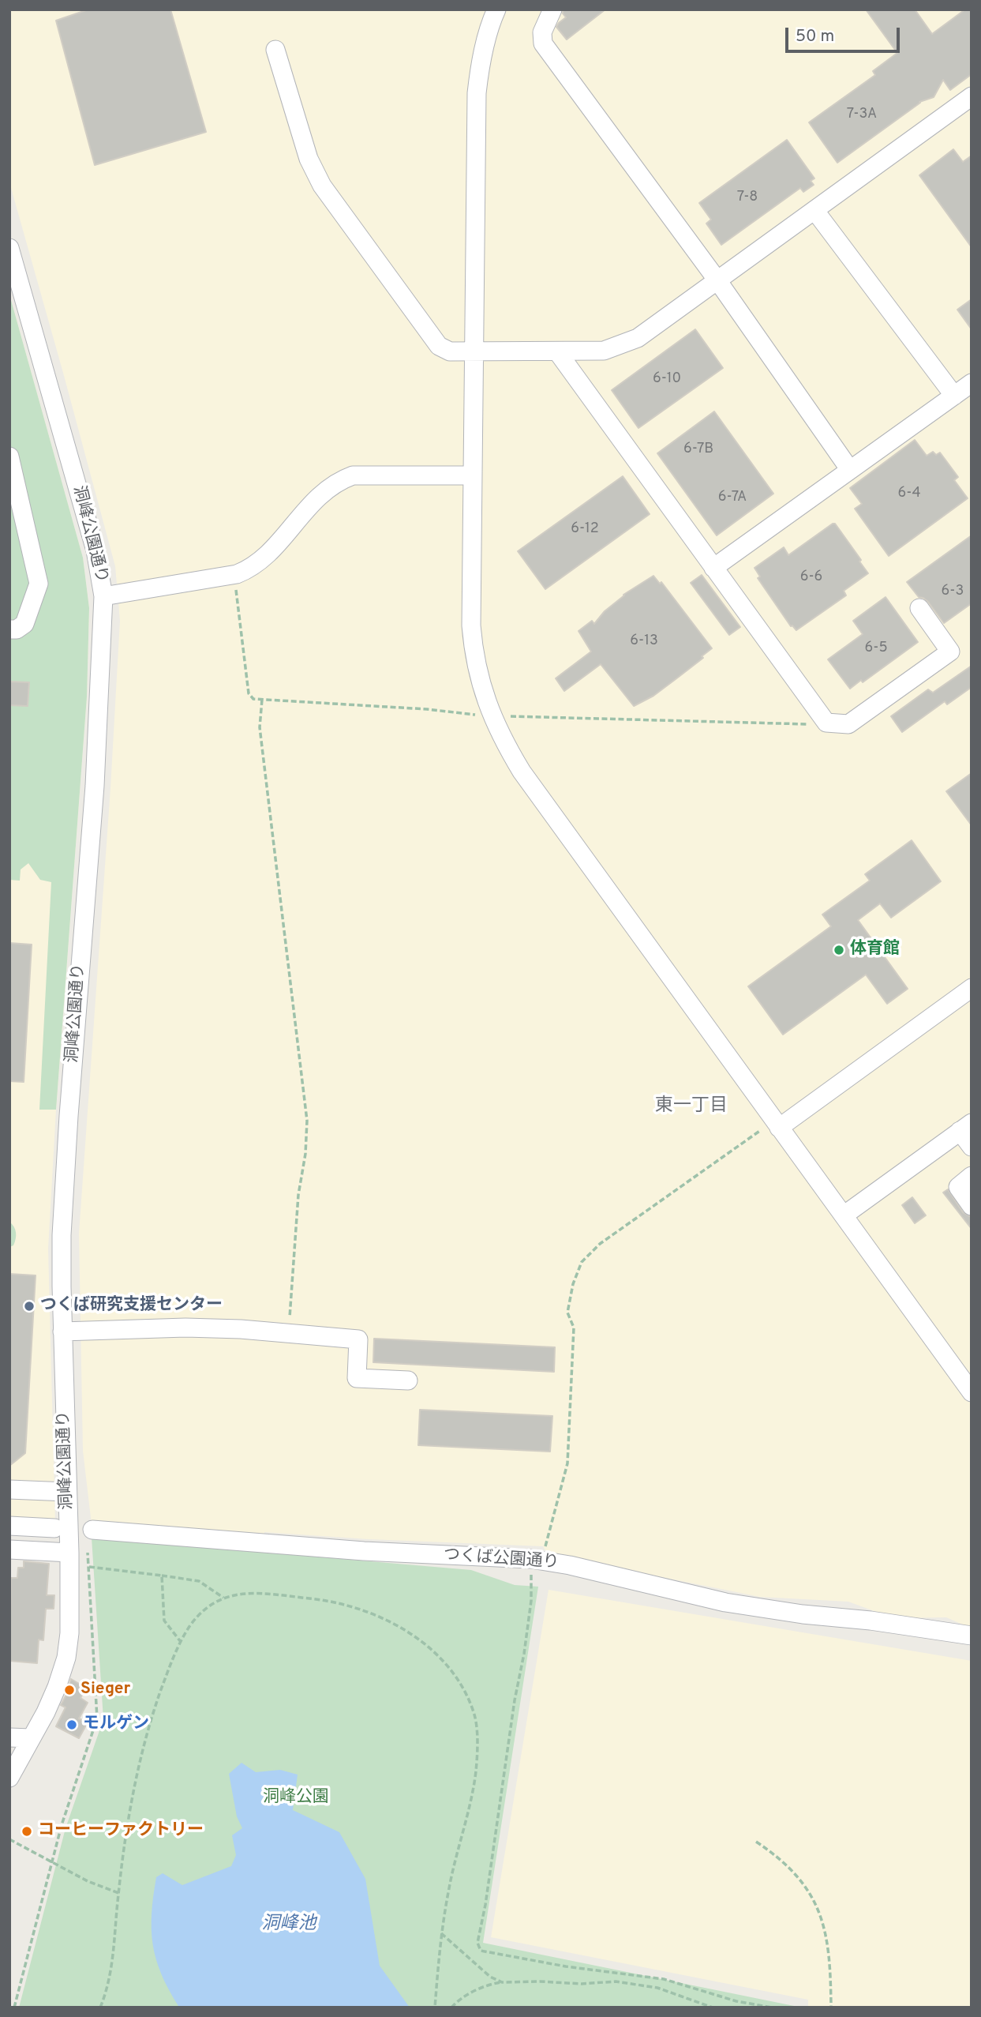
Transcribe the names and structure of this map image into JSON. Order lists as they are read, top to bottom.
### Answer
{
  "streets": {
    "street": ["洞峰公園通り", "つくば公園通り"]
  },
  "districts": ["東一丁目"],
  "water": ["洞峰池"],
  "parks": ["洞峰公園"],
  "places": [
    "体育館",
    "つくば研究支援センター",
    "Sieger",
    "モルゲン",
    "コーヒーファクトリー"
  ],
  "house_numbers": [
    "7-3A",
    "7-8",
    "6-10",
    "6-7B",
    "6-4",
    "6-7A",
    "6-12",
    "6-6",
    "6-3",
    "6-13",
    "6-5"
  ],
  "scale_bar": "50 m"
}
